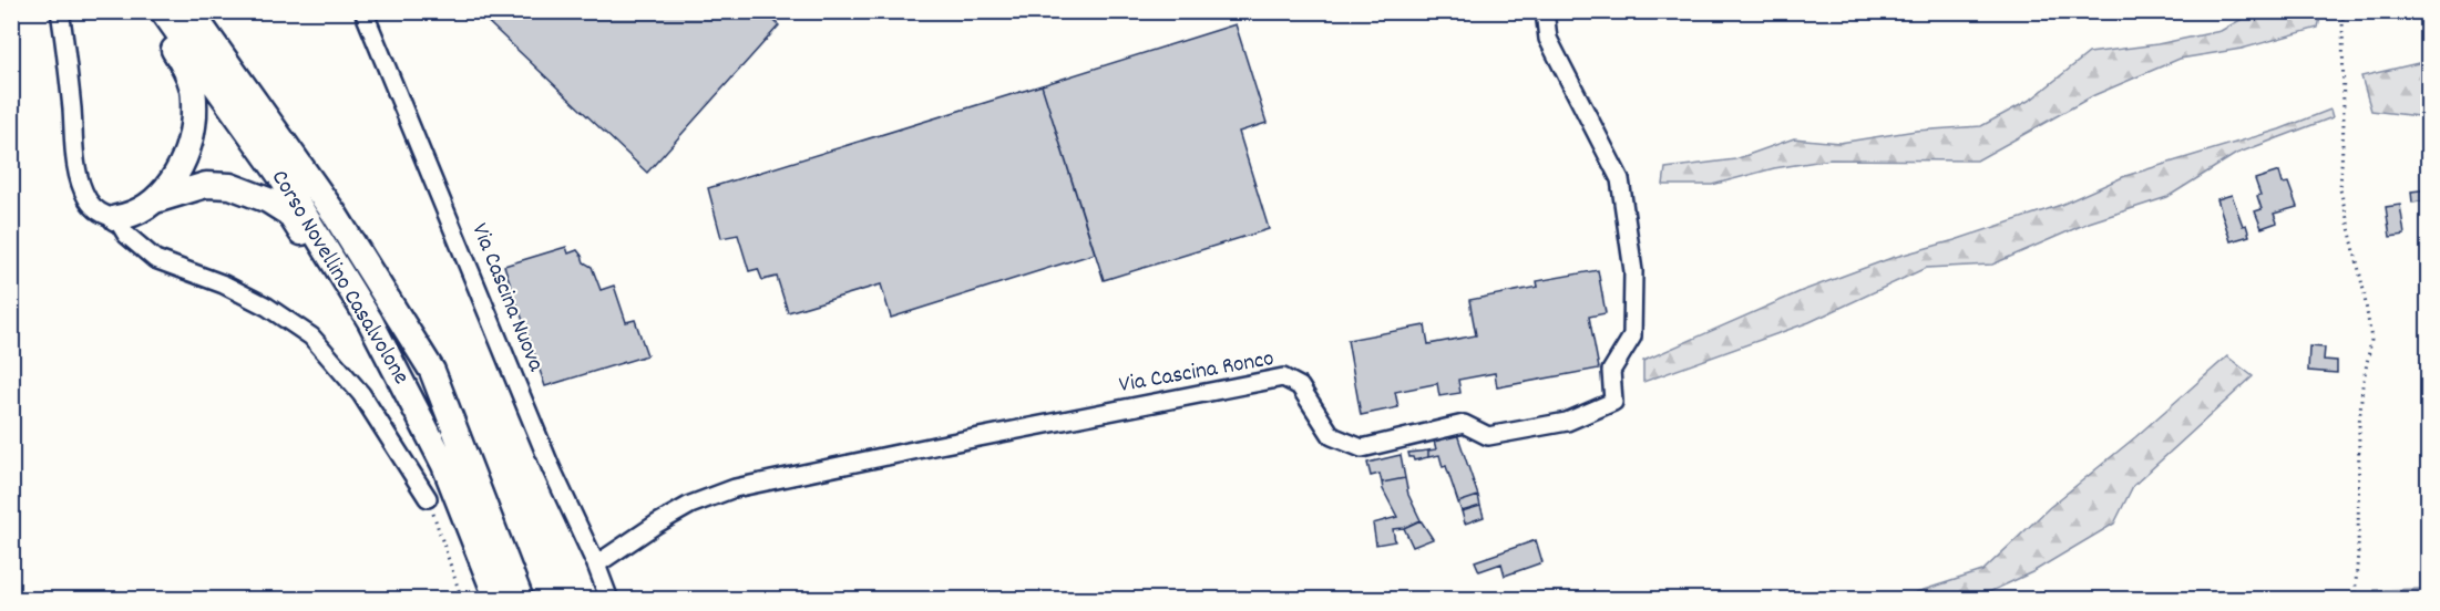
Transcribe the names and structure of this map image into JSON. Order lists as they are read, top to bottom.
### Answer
{
  "streets": {
    "highway": ["Corso Novellino Casalvolone"],
    "street": ["Via Cascina Nuova", "Via Cascina Ronco"]
  },
  "crossings": [
    ["Via Cascina Nuova", "Via Cascina Ronco"]
  ]
}
